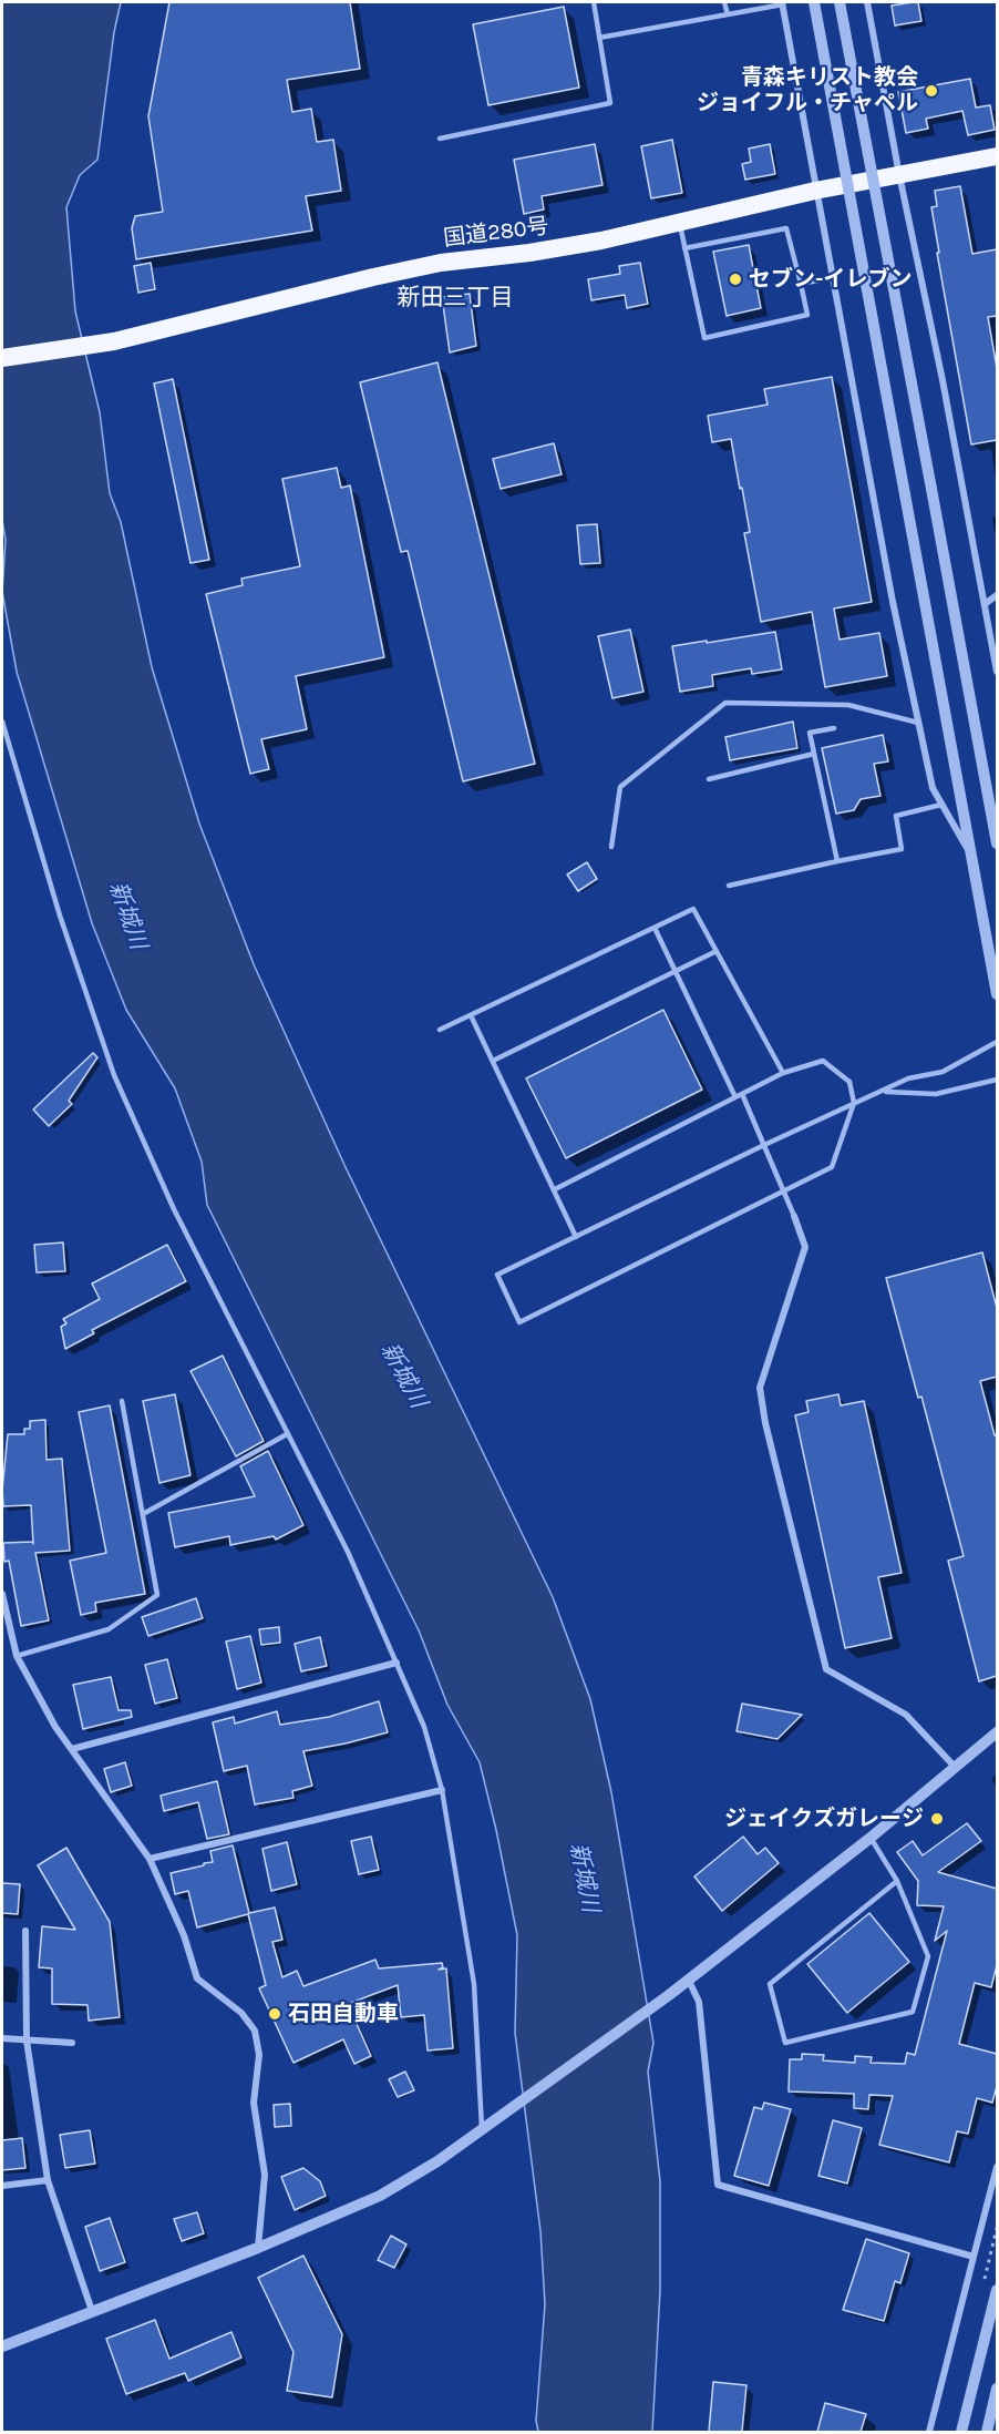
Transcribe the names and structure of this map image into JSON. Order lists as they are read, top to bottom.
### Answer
{
  "streets": {
    "highway": ["国道280号"]
  },
  "districts": ["新田三丁目"],
  "water": ["新城川"],
  "places": [
    "青森キリスト教会 ジョイフル・チャペル",
    "セブン-イレブン",
    "ジェイクズガレージ",
    "石田自動車"
  ]
}
